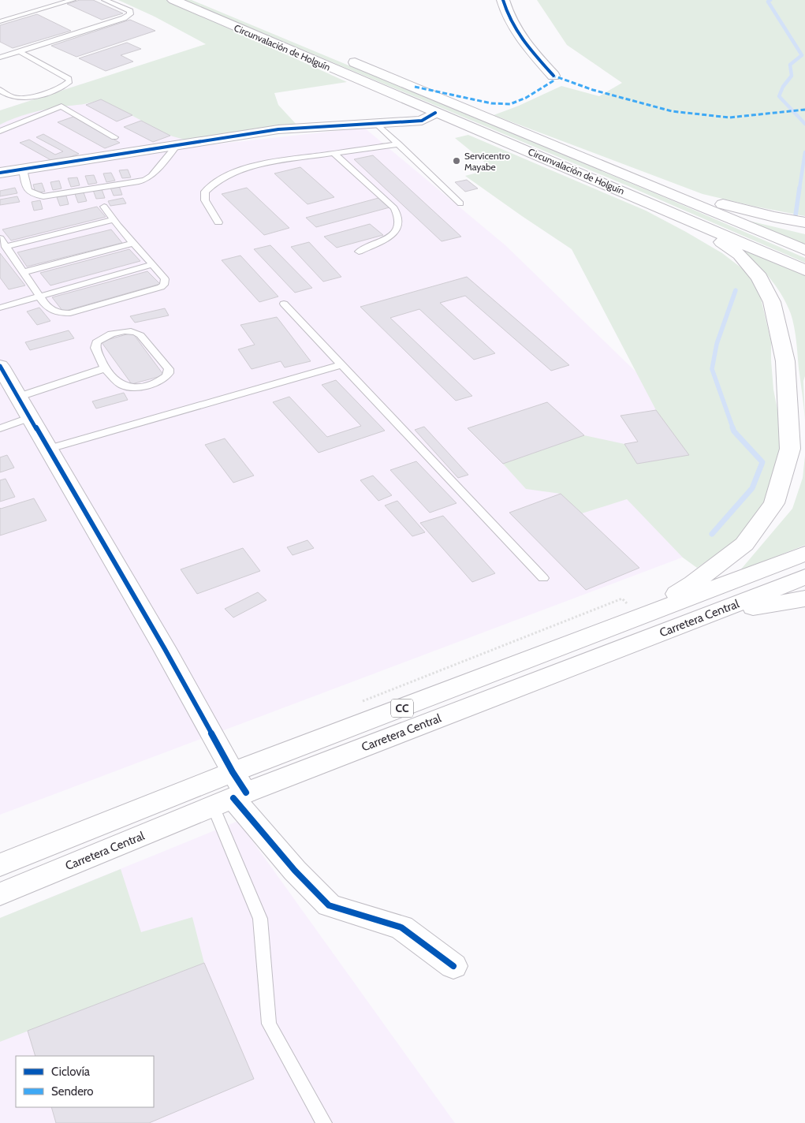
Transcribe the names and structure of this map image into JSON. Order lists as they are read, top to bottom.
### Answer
{
  "streets": {
    "main road": ["Circunvalación de Holguín", "Carretera Central", "CC"]
  },
  "places": ["Servicentro Mayabe"],
  "legend": ["Ciclovía", "Sendero"]
}
